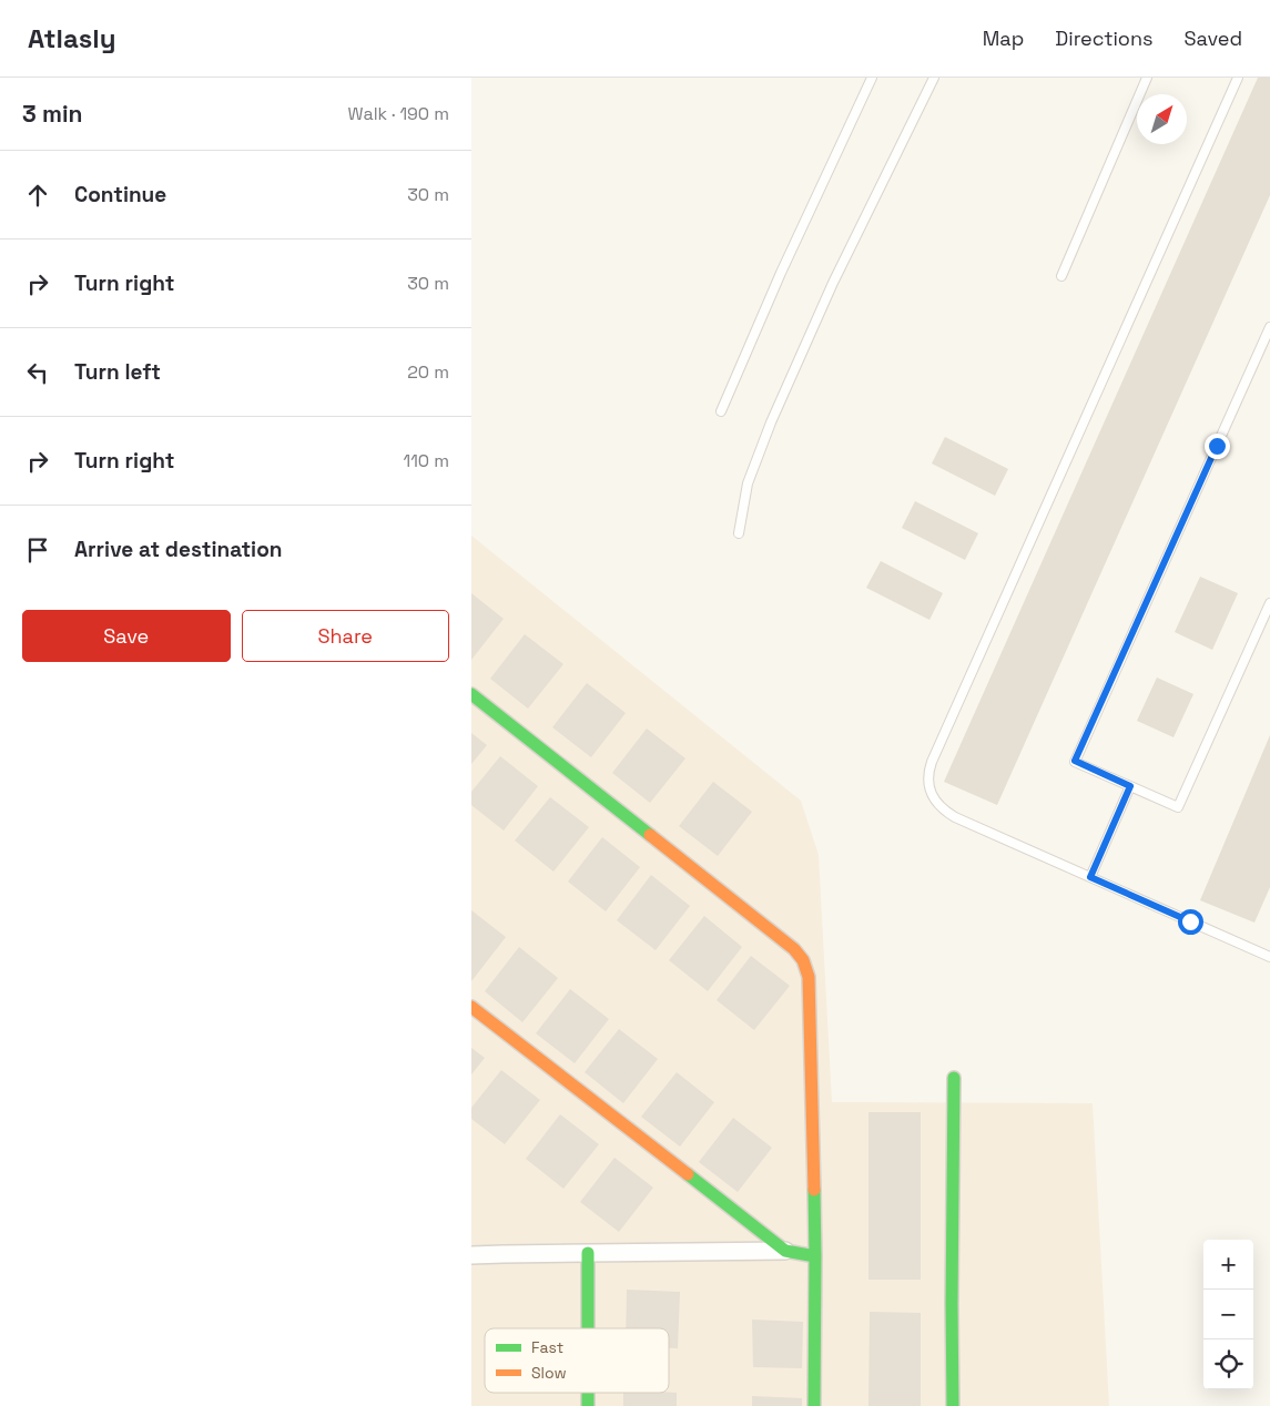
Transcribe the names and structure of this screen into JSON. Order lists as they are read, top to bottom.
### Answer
{
  "legend": ["Fast", "Slow"],
  "north": "top right",
  "page": {
    "header": "Atlasly",
    "nav": ["Map", "Directions", "Saved"],
    "heading": ["3 min", "Walk · 190 m"],
    "list": [
      ["Continue", "30 m"],
      ["Turn right", "30 m"],
      ["Turn left", "20 m"],
      ["Turn right", "110 m"],
      "Arrive at destination"
    ],
    "buttons": ["Save", "Share"],
    "map_buttons": ["+", "−"]
  }
}
